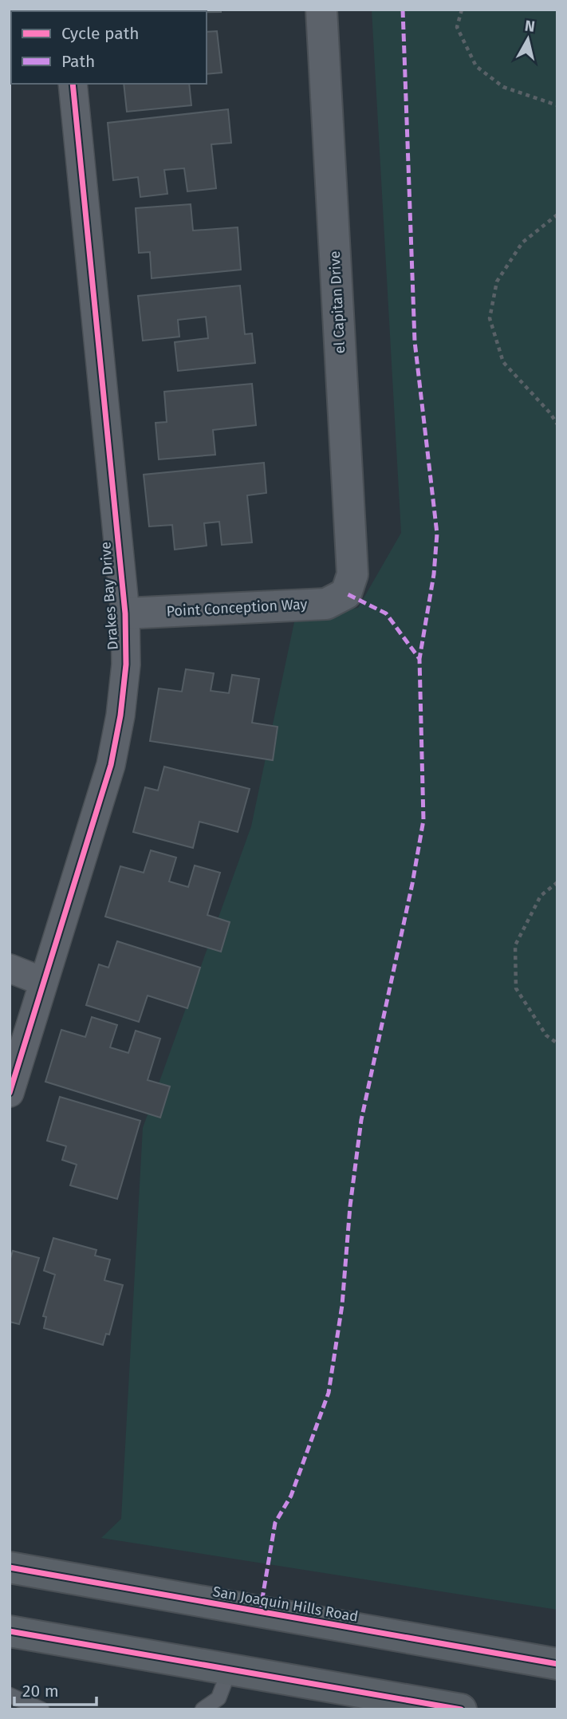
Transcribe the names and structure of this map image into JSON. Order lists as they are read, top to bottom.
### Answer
{
  "streets": {
    "main road": ["San Joaquin Hills Road"],
    "street": ["el Capitan Drive", "Drakes Bay Drive", "Point Conception Way"]
  },
  "crossings": [
    ["el Capitan Drive", "Point Conception Way"],
    ["Drakes Bay Drive", "Point Conception Way"]
  ],
  "legend": ["Cycle path", "Path"],
  "scale_bar": "20 m",
  "north": "top"
}
